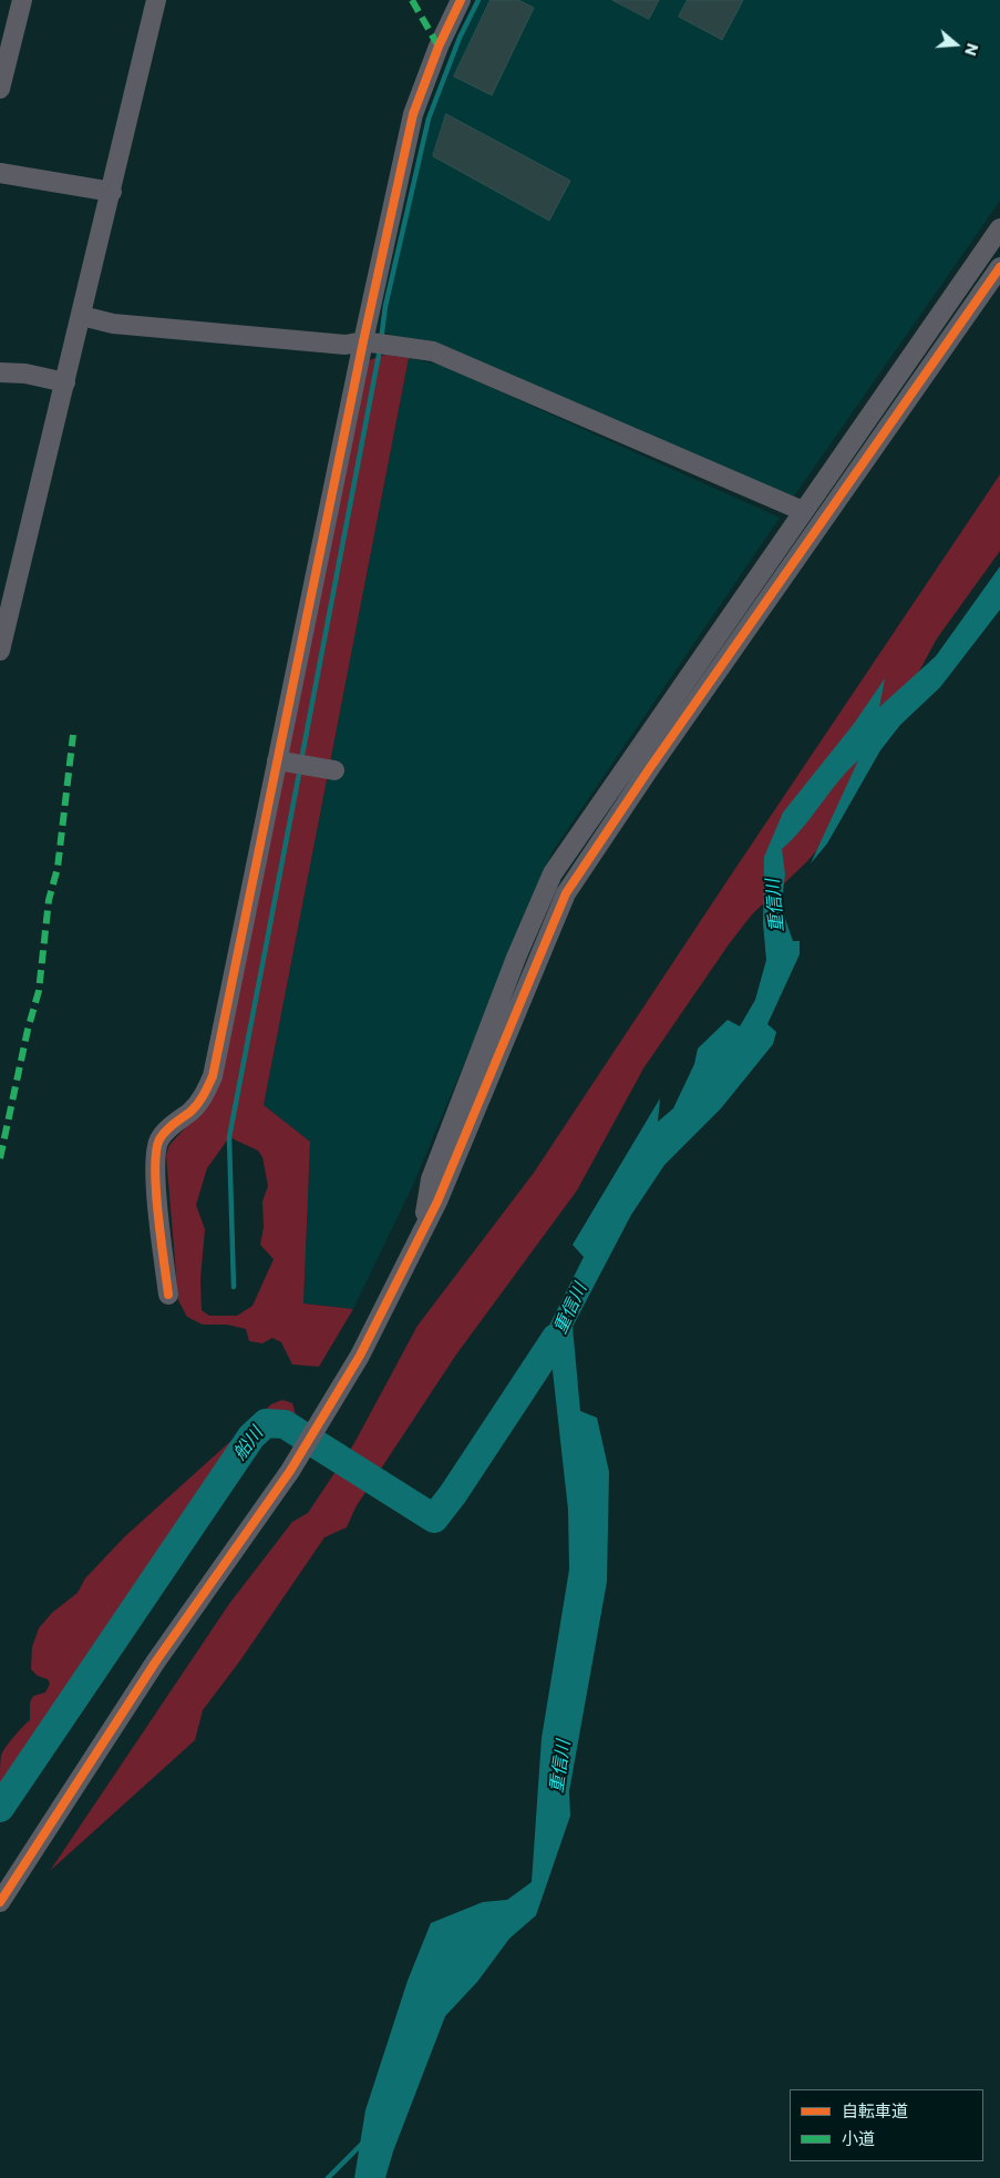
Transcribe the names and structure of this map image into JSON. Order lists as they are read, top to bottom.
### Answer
{
  "water": ["重信川", "船川"],
  "legend": ["自転車道", "小道"],
  "north": "right"
}
